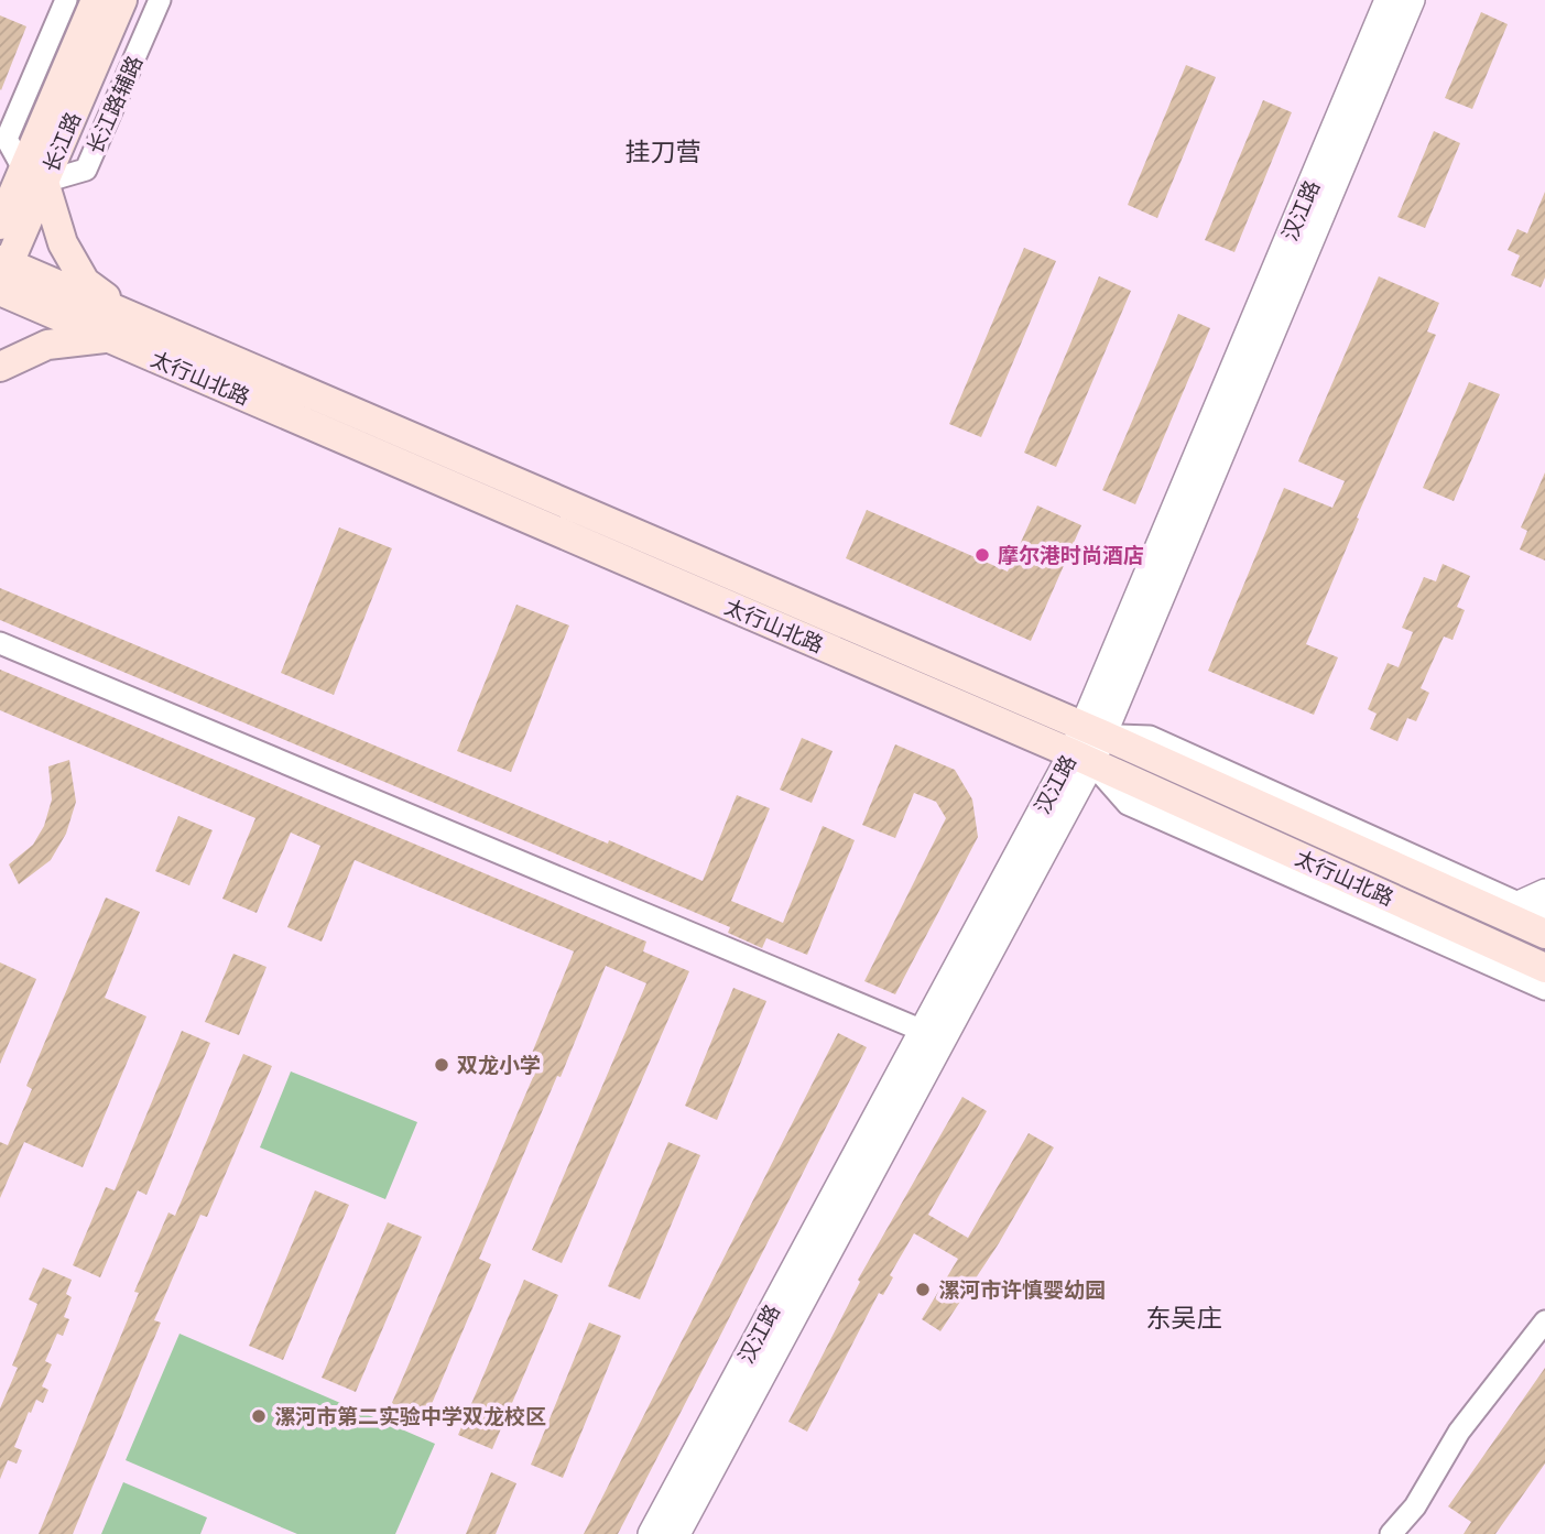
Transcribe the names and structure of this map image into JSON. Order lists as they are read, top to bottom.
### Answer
{
  "streets": {
    "main road": ["长江路", "太行山北路"],
    "street": ["长江路辅路", "汉江路"]
  },
  "crossings": [
    ["长江路辅路", "长江路"],
    ["长江路", "太行山北路"],
    ["汉江路", "太行山北路"]
  ],
  "districts": ["挂刀营", "东吴庄"],
  "places": [
    "摩尔港时尚酒店",
    "双龙小学",
    "漯河市许慎婴幼园",
    "漯河市第二实验中学双龙校区"
  ]
}
